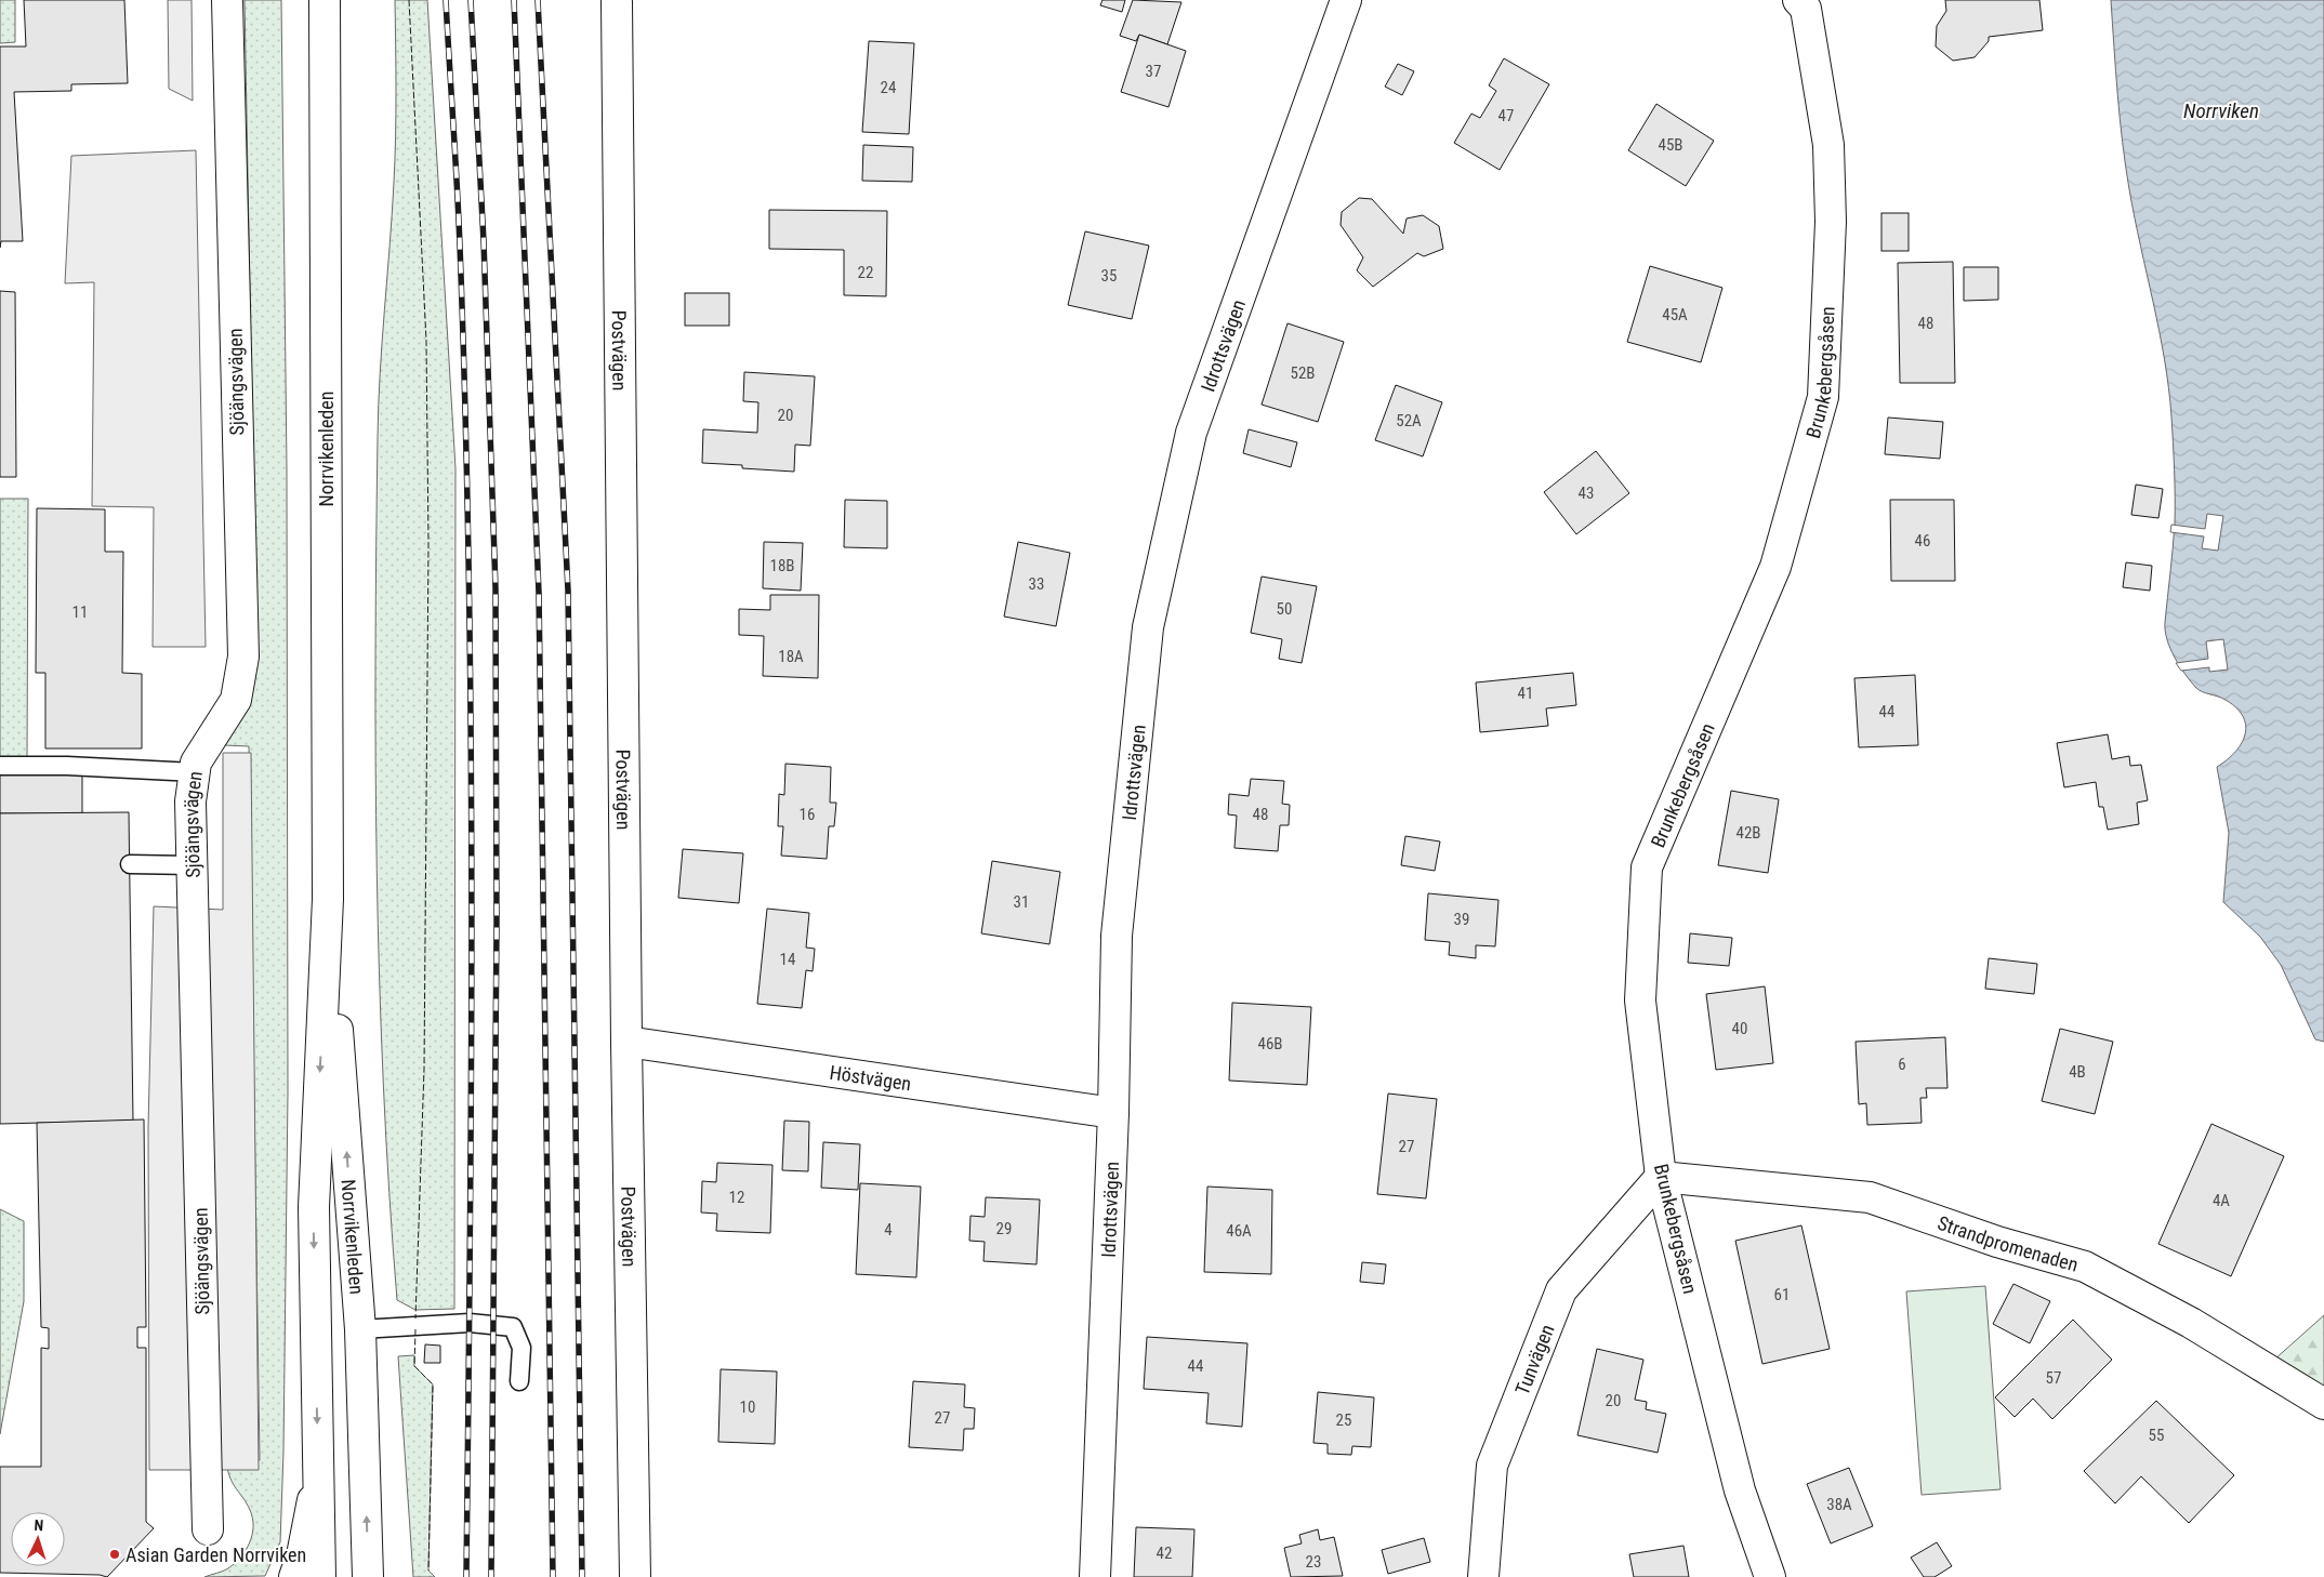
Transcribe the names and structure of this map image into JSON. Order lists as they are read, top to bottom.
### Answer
{
  "streets": {
    "street": [
      "Idrottsvägen",
      "Postvägen",
      "Brunkebergsåsen",
      "Sjöängsvägen",
      "Norrvikenleden",
      "Höstvägen",
      "Strandpromenaden",
      "Tunvägen"
    ]
  },
  "crossings": [
    ["Idrottsvägen", "Höstvägen"],
    ["Postvägen", "Höstvägen"],
    ["Brunkebergsåsen", "Strandpromenaden"],
    ["Brunkebergsåsen", "Tunvägen"],
    ["Strandpromenaden", "Tunvägen"]
  ],
  "water": ["Norrviken"],
  "places": ["Asian Garden Norrviken"],
  "house_numbers": [
    "37",
    "24",
    "47",
    "45B",
    "22",
    "35",
    "45A",
    "48",
    "52B",
    "20",
    "52A",
    "43",
    "46",
    "18B",
    "33",
    "50",
    "11",
    "18A",
    "41",
    "44",
    "16",
    "48",
    "42B",
    "31",
    "39",
    "14",
    "40",
    "46B",
    "6",
    "4B",
    "27",
    "12",
    "4A",
    "29",
    "4",
    "46A",
    "61",
    "44",
    "57",
    "20",
    "10",
    "27",
    "25",
    "55",
    "38A",
    "42",
    "23"
  ],
  "north": "top"
}
